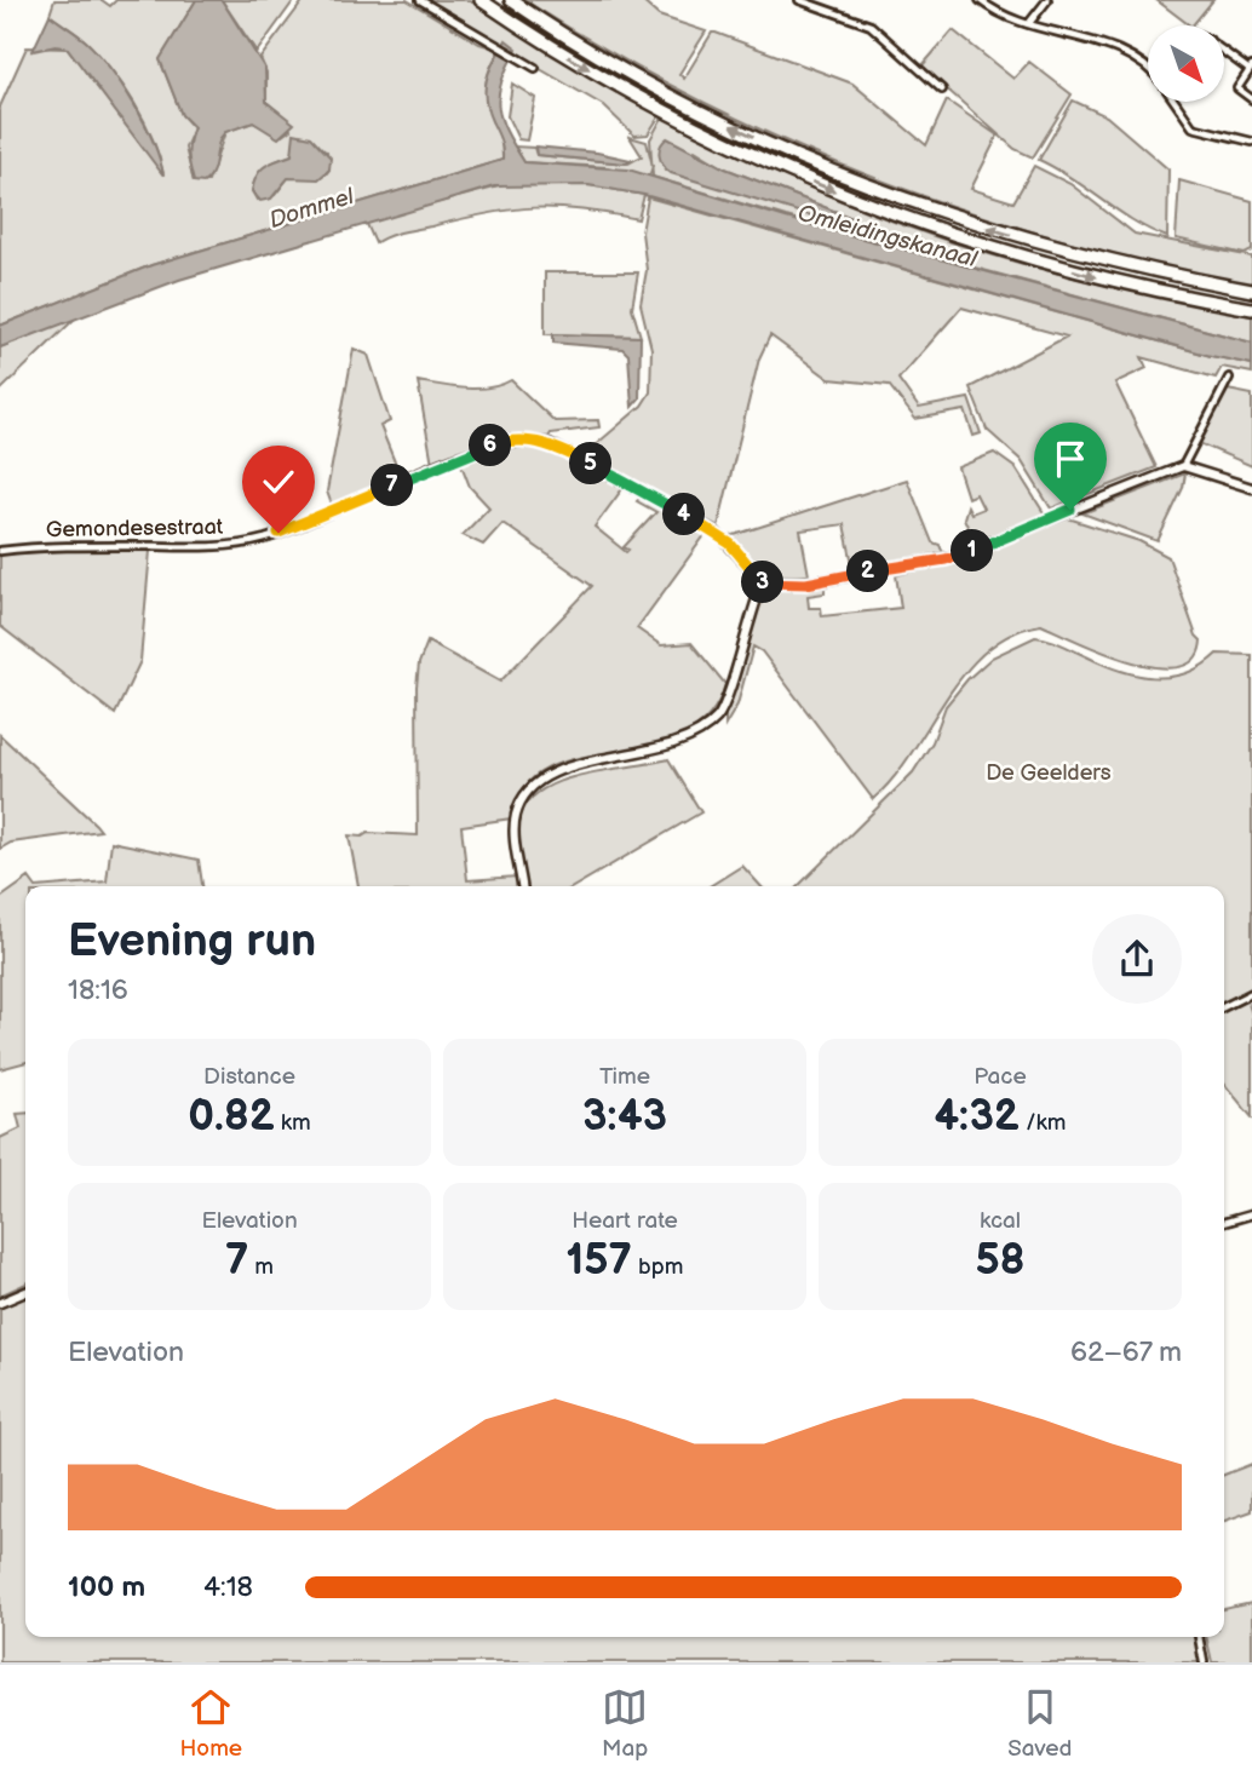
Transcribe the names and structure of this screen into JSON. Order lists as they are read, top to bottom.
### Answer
{
  "streets": {
    "street": ["Gemondesestraat"]
  },
  "water": ["Dommel", "Omleidingskanaal"],
  "parks": ["De Geelders"],
  "north": "bottom right",
  "page": {
    "pins": [
      "6",
      "5",
      "7",
      "4",
      "1",
      "2",
      "3"
    ],
    "heading": ["Evening run", "18:16"],
    "stats": [
      ["Distance", "0.82 km"],
      ["Time", "3:43"],
      ["Pace", "4:32 /km"],
      ["Elevation", "7 m"],
      ["Heart rate", "157 bpm"],
      ["kcal", "58"]
    ],
    "chart": ["Elevation", "62–67 m"],
    "list": [
      {
        "name": "100 m",
        "note": "4:18"
      }
    ],
    "tabs": ["Home", "Map", "Saved"]
  }
}
